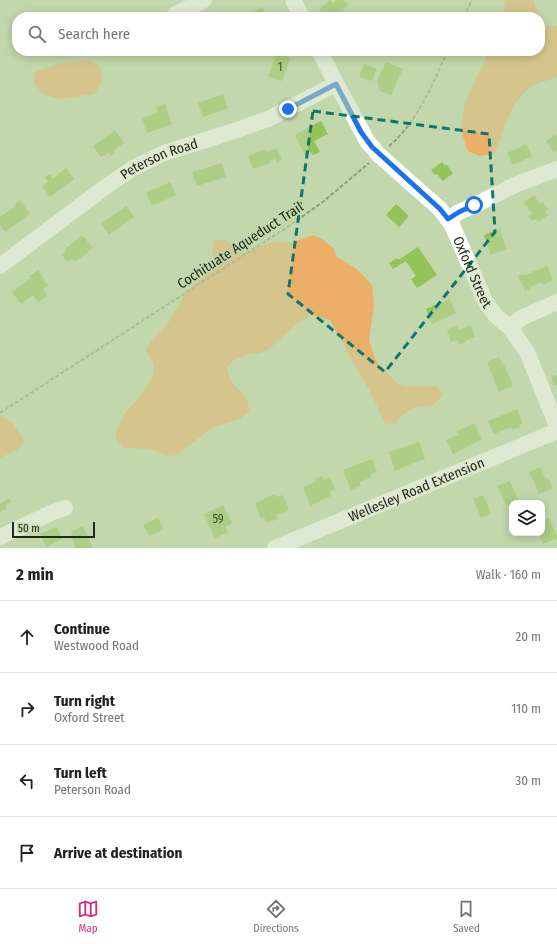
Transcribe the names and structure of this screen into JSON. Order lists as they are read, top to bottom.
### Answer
{
  "streets": {
    "street": ["Peterson Road", "Oxford Street", "Wellesley Road Extension"],
    "path": ["Cochituate Aqueduct Trail"]
  },
  "crossings": [
    ["Peterson Road", "Oxford Street"],
    ["Cochituate Aqueduct Trail", "Oxford Street"]
  ],
  "house_numbers": ["1", "59"],
  "scale_bar": "50 m",
  "page": {
    "search": "Search here",
    "scale": "50 m",
    "heading": ["2 min", "Walk · 160 m"],
    "list": [
      ["Continue", "Westwood Road", "20 m"],
      ["Turn right", "Oxford Street", "110 m"],
      ["Turn left", "Peterson Road", "30 m"],
      "Arrive at destination"
    ],
    "nav": ["Map", "Directions", "Saved"]
  }
}
